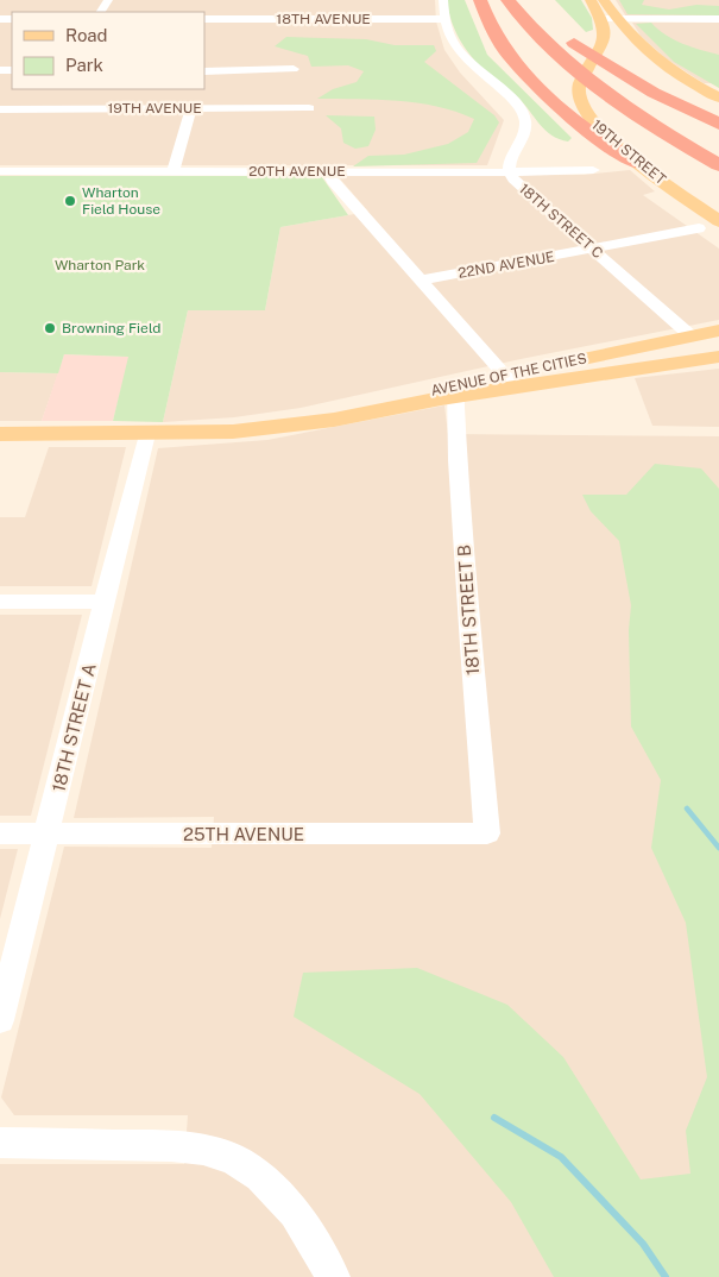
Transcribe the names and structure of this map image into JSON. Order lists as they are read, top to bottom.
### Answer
{
  "streets": {
    "main road": ["19TH STREET", "AVENUE OF THE CITIES"],
    "street": [
      "18TH AVENUE",
      "19TH AVENUE",
      "20TH AVENUE",
      "18TH STREET C",
      "22ND AVENUE",
      "18TH STREET B",
      "18TH STREET A",
      "25TH AVENUE"
    ]
  },
  "crossings": [
    ["18TH AVENUE", "18TH STREET C"],
    ["20TH AVENUE", "18TH STREET C"],
    ["18TH STREET C", "22ND AVENUE"],
    ["18TH STREET C", "AVENUE OF THE CITIES"],
    ["AVENUE OF THE CITIES", "18TH STREET B"],
    ["AVENUE OF THE CITIES", "18TH STREET A"],
    ["18TH STREET B", "25TH AVENUE"],
    ["18TH STREET A", "25TH AVENUE"]
  ],
  "parks": ["Wharton Park"],
  "places": ["Wharton Field House", "Browning Field"],
  "legend": ["Road", "Park"]
}
